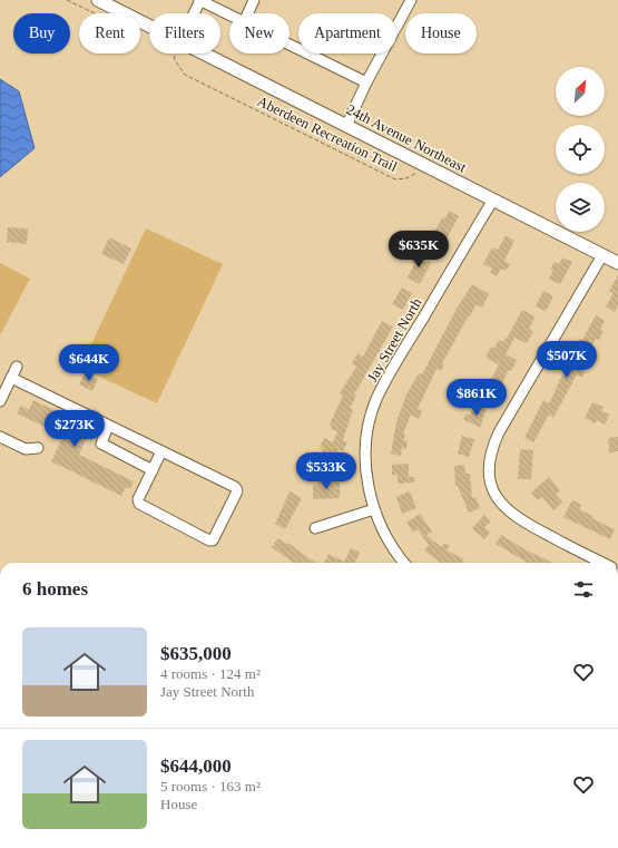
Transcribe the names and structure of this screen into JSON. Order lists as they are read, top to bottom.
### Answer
{
  "streets": {
    "main road": ["24th Avenue Northeast"],
    "street": ["Jay Street North"],
    "path": ["Aberdeen Recreation Trail"]
  },
  "crossings": [
    ["24th Avenue Northeast", "Jay Street North"]
  ],
  "north": "top right",
  "page": {
    "chip": [
      "Buy",
      "Rent",
      "Filters",
      "New",
      "Apartment",
      "House"
    ],
    "price": [
      "$635K",
      "$507K",
      "$644K",
      "$861K",
      "$273K",
      "$533K"
    ],
    "heading": "6 homes",
    "list": [
      {
        "name": "$635,000",
        "note": "4 rooms · 124 m² · Jay Street North"
      },
      {
        "name": "$644,000",
        "note": "5 rooms · 163 m² · House"
      }
    ]
  }
}
